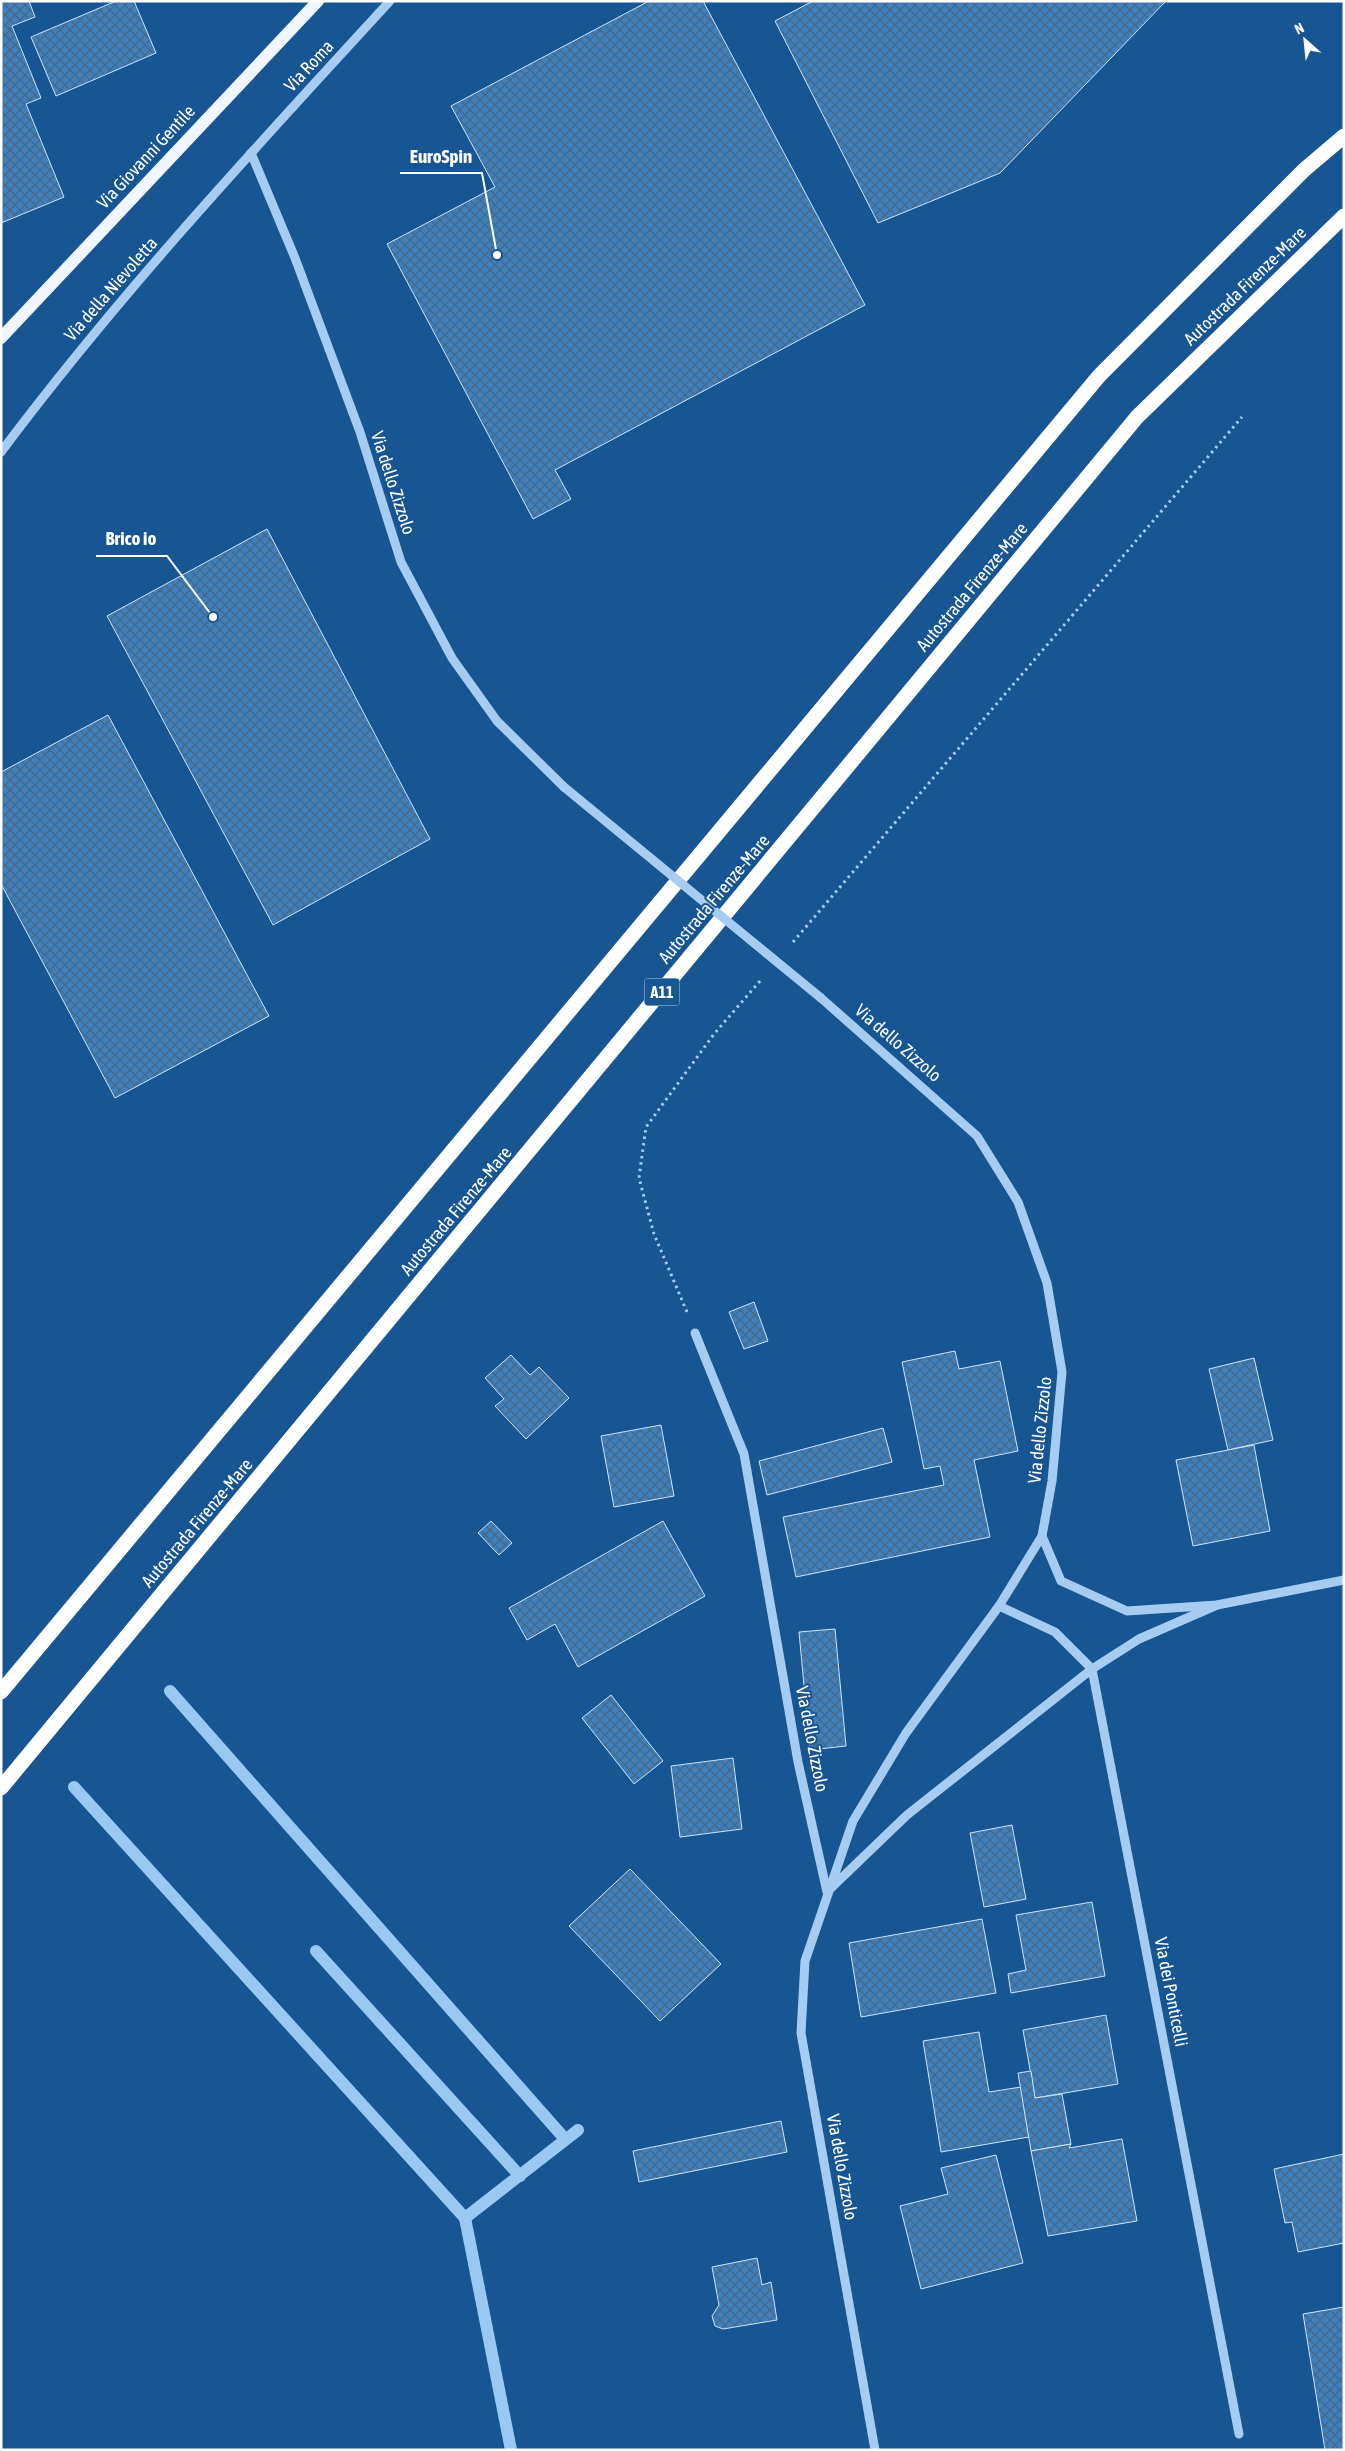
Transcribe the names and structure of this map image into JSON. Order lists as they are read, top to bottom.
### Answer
{
  "streets": {
    "highway": ["Autostrada Firenze-Mare", "A11"],
    "main road": ["Via Giovanni Gentile"],
    "street": [
      "Via Roma",
      "Via della Nievoletta",
      "Via dello Zizzolo",
      "Via dei Ponticelli"
    ]
  },
  "crossings": [
    ["Via Roma", "Via della Nievoletta"],
    ["Via Roma", "Via dello Zizzolo"],
    ["Via della Nievoletta", "Via dello Zizzolo"]
  ],
  "places": ["EuroSpin", "Brico io"],
  "north": "top left"
}
